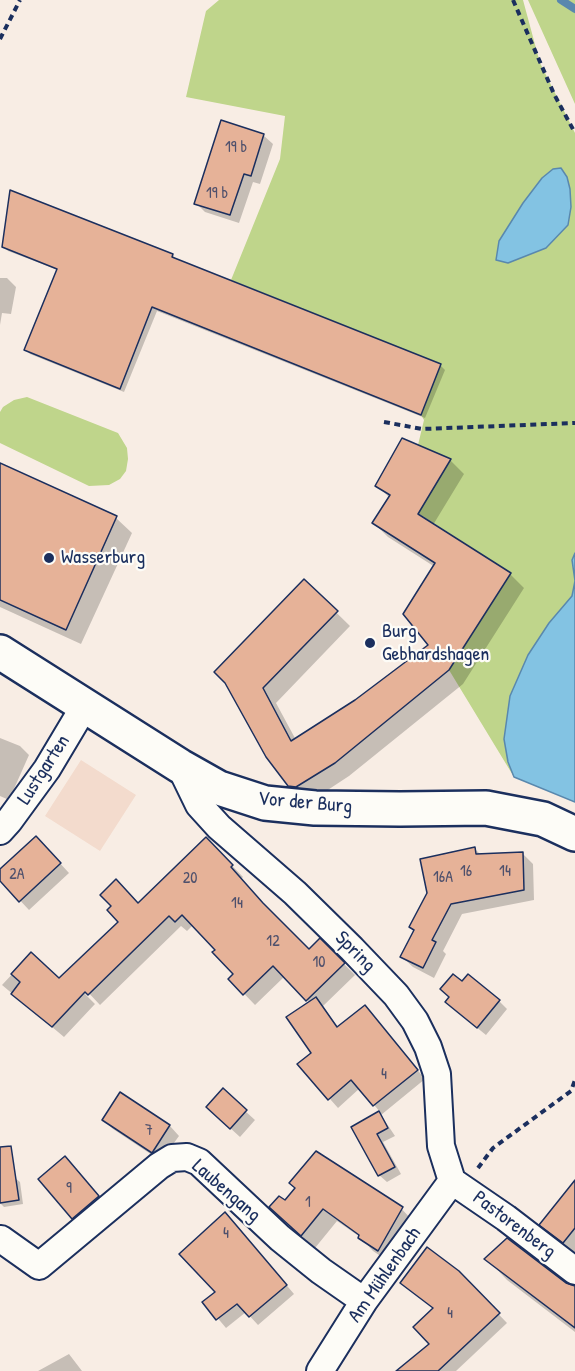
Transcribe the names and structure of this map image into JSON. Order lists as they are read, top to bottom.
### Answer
{
  "streets": {
    "main road": ["Vor der Burg"],
    "street": [
      "Lustgarten",
      "Spring",
      "Laubengang",
      "Pastorenberg",
      "Am Mühlenbach"
    ]
  },
  "crossings": [
    ["Lustgarten", "Vor der Burg"],
    ["Vor der Burg", "Spring"],
    ["Spring", "Pastorenberg"],
    ["Spring", "Am Mühlenbach"],
    ["Laubengang", "Am Mühlenbach"],
    ["Pastorenberg", "Am Mühlenbach"]
  ],
  "places": ["Wasserburg", "Burg Gebhardshagen"],
  "house_numbers": [
    "19 b",
    "19 b",
    "16",
    "14",
    "2A",
    "16A",
    "20",
    "14",
    "12",
    "10",
    "4",
    "7",
    "9",
    "1",
    "4",
    "4"
  ]
}
